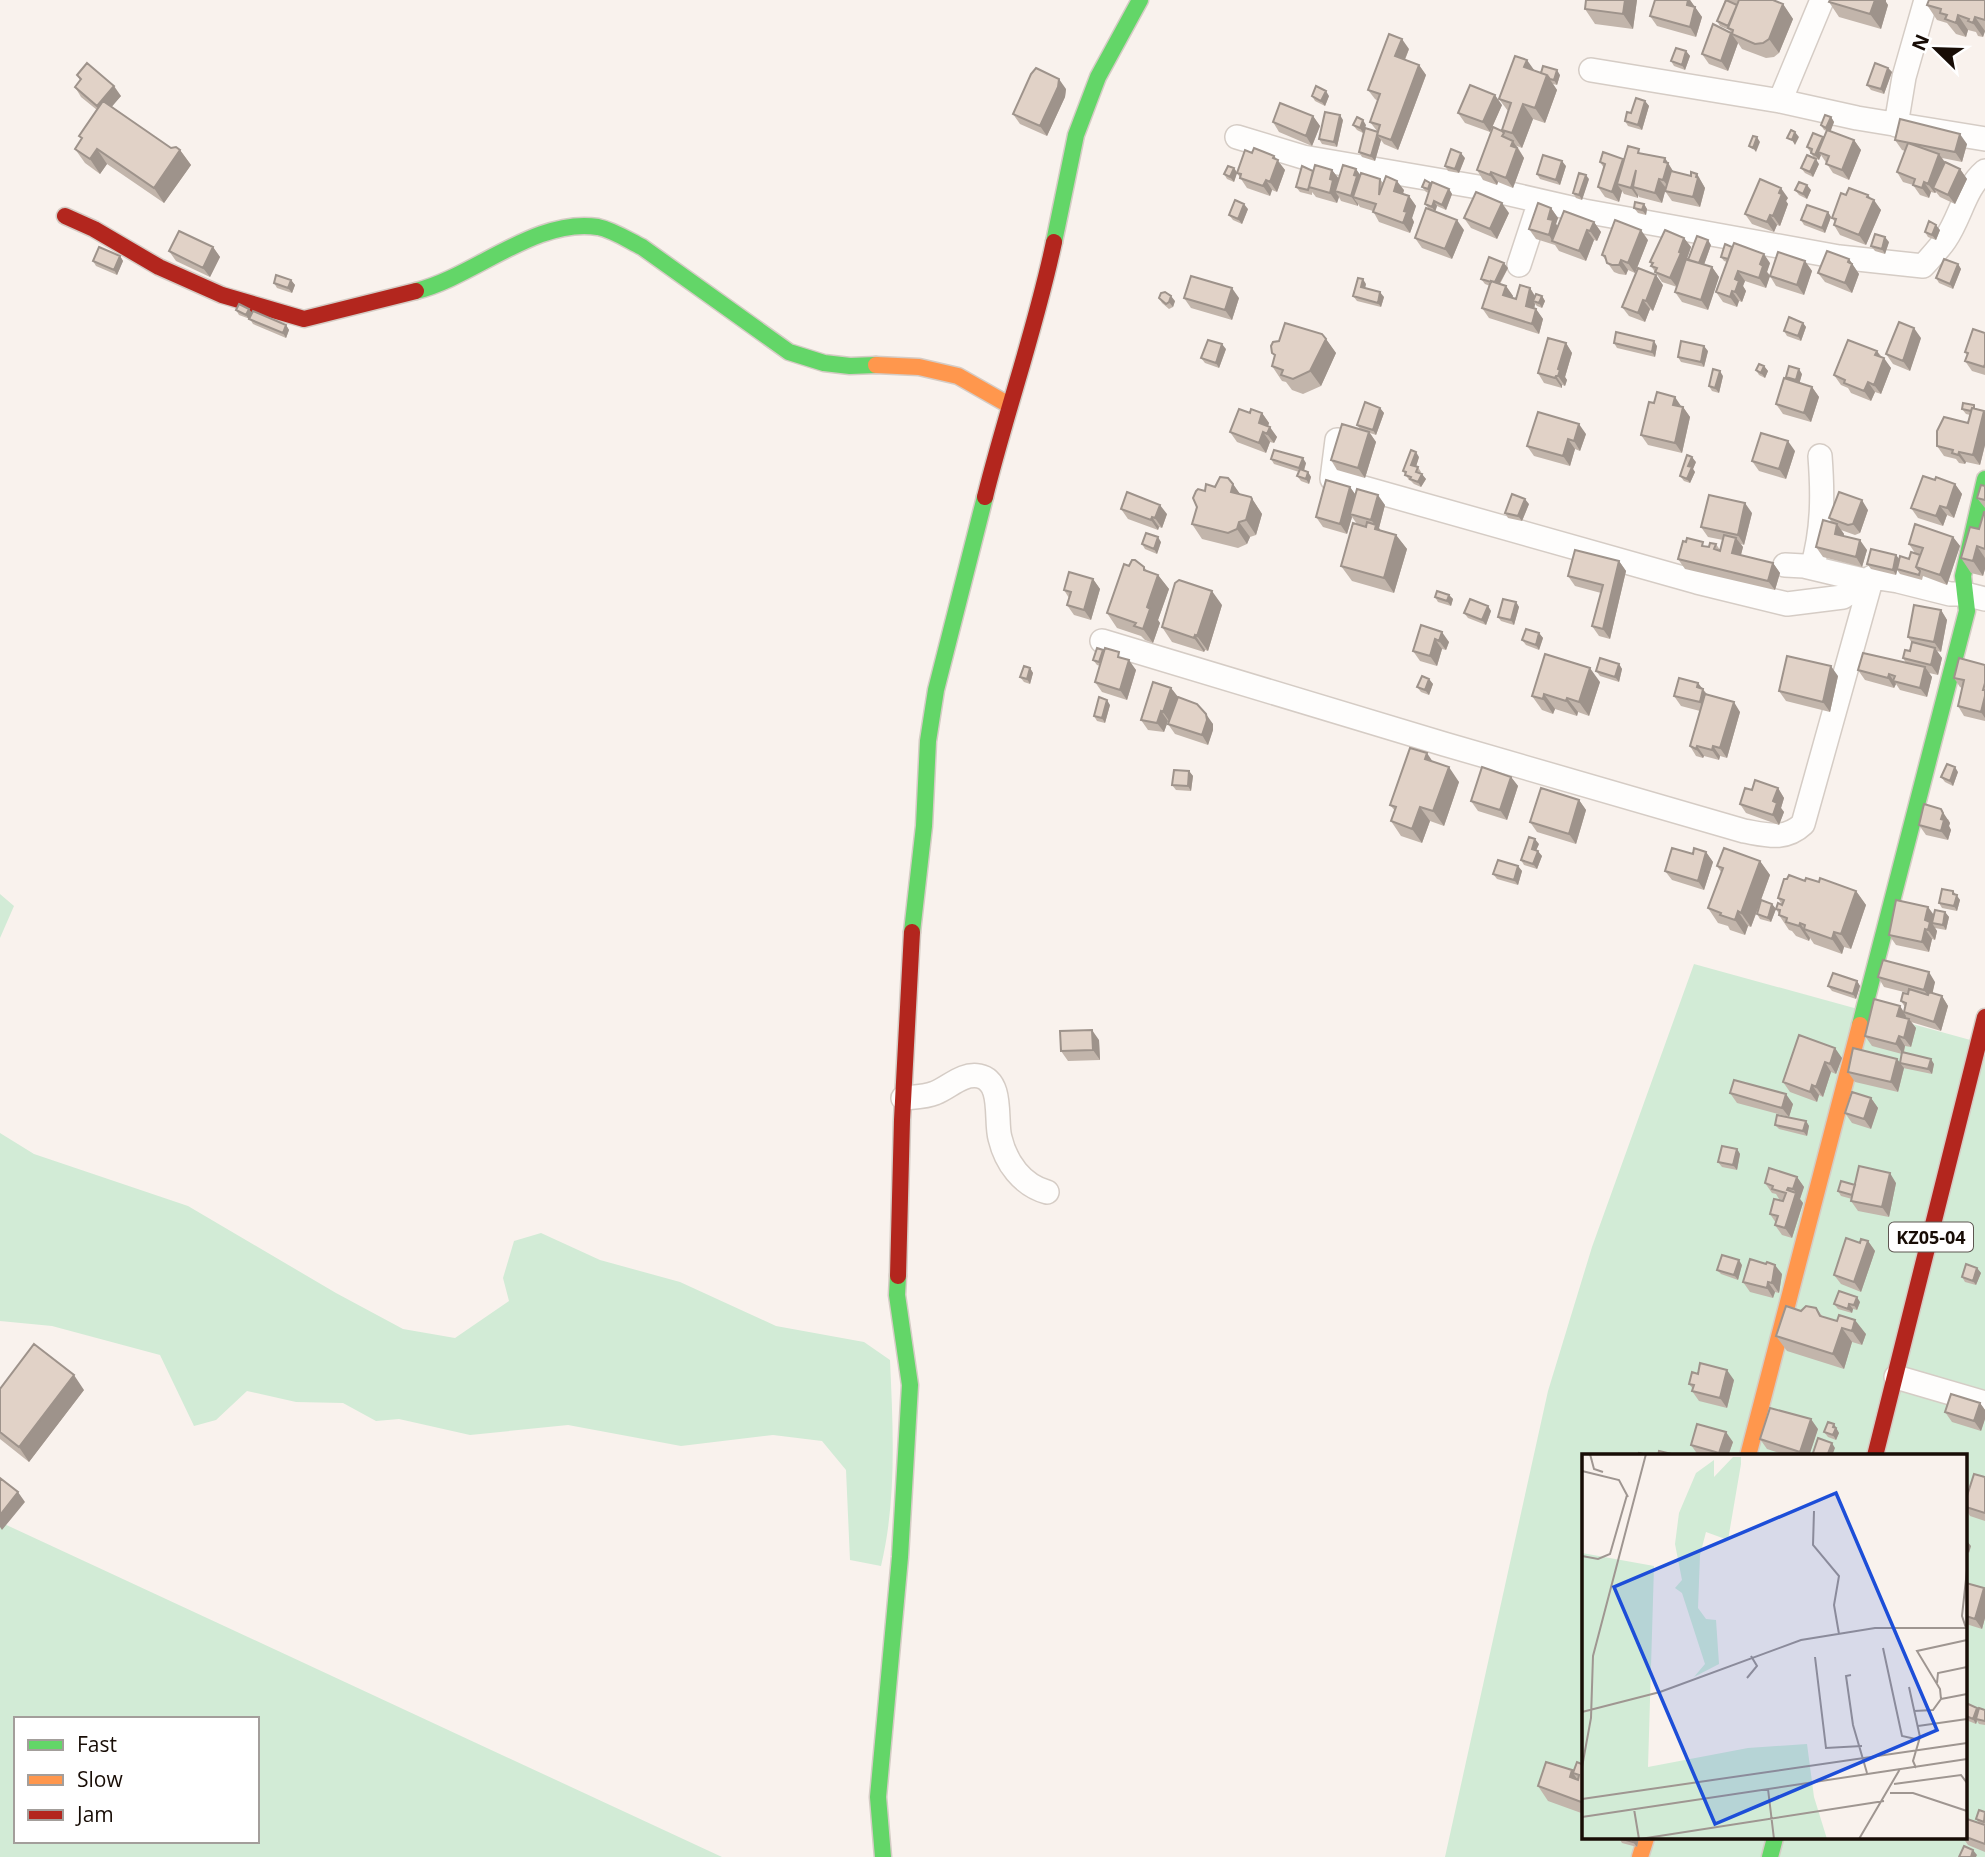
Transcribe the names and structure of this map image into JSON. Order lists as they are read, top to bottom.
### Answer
{
  "streets": {
    "street": ["KZ05-04"]
  },
  "legend": ["Fast", "Slow", "Jam"],
  "north": "top left"
}
